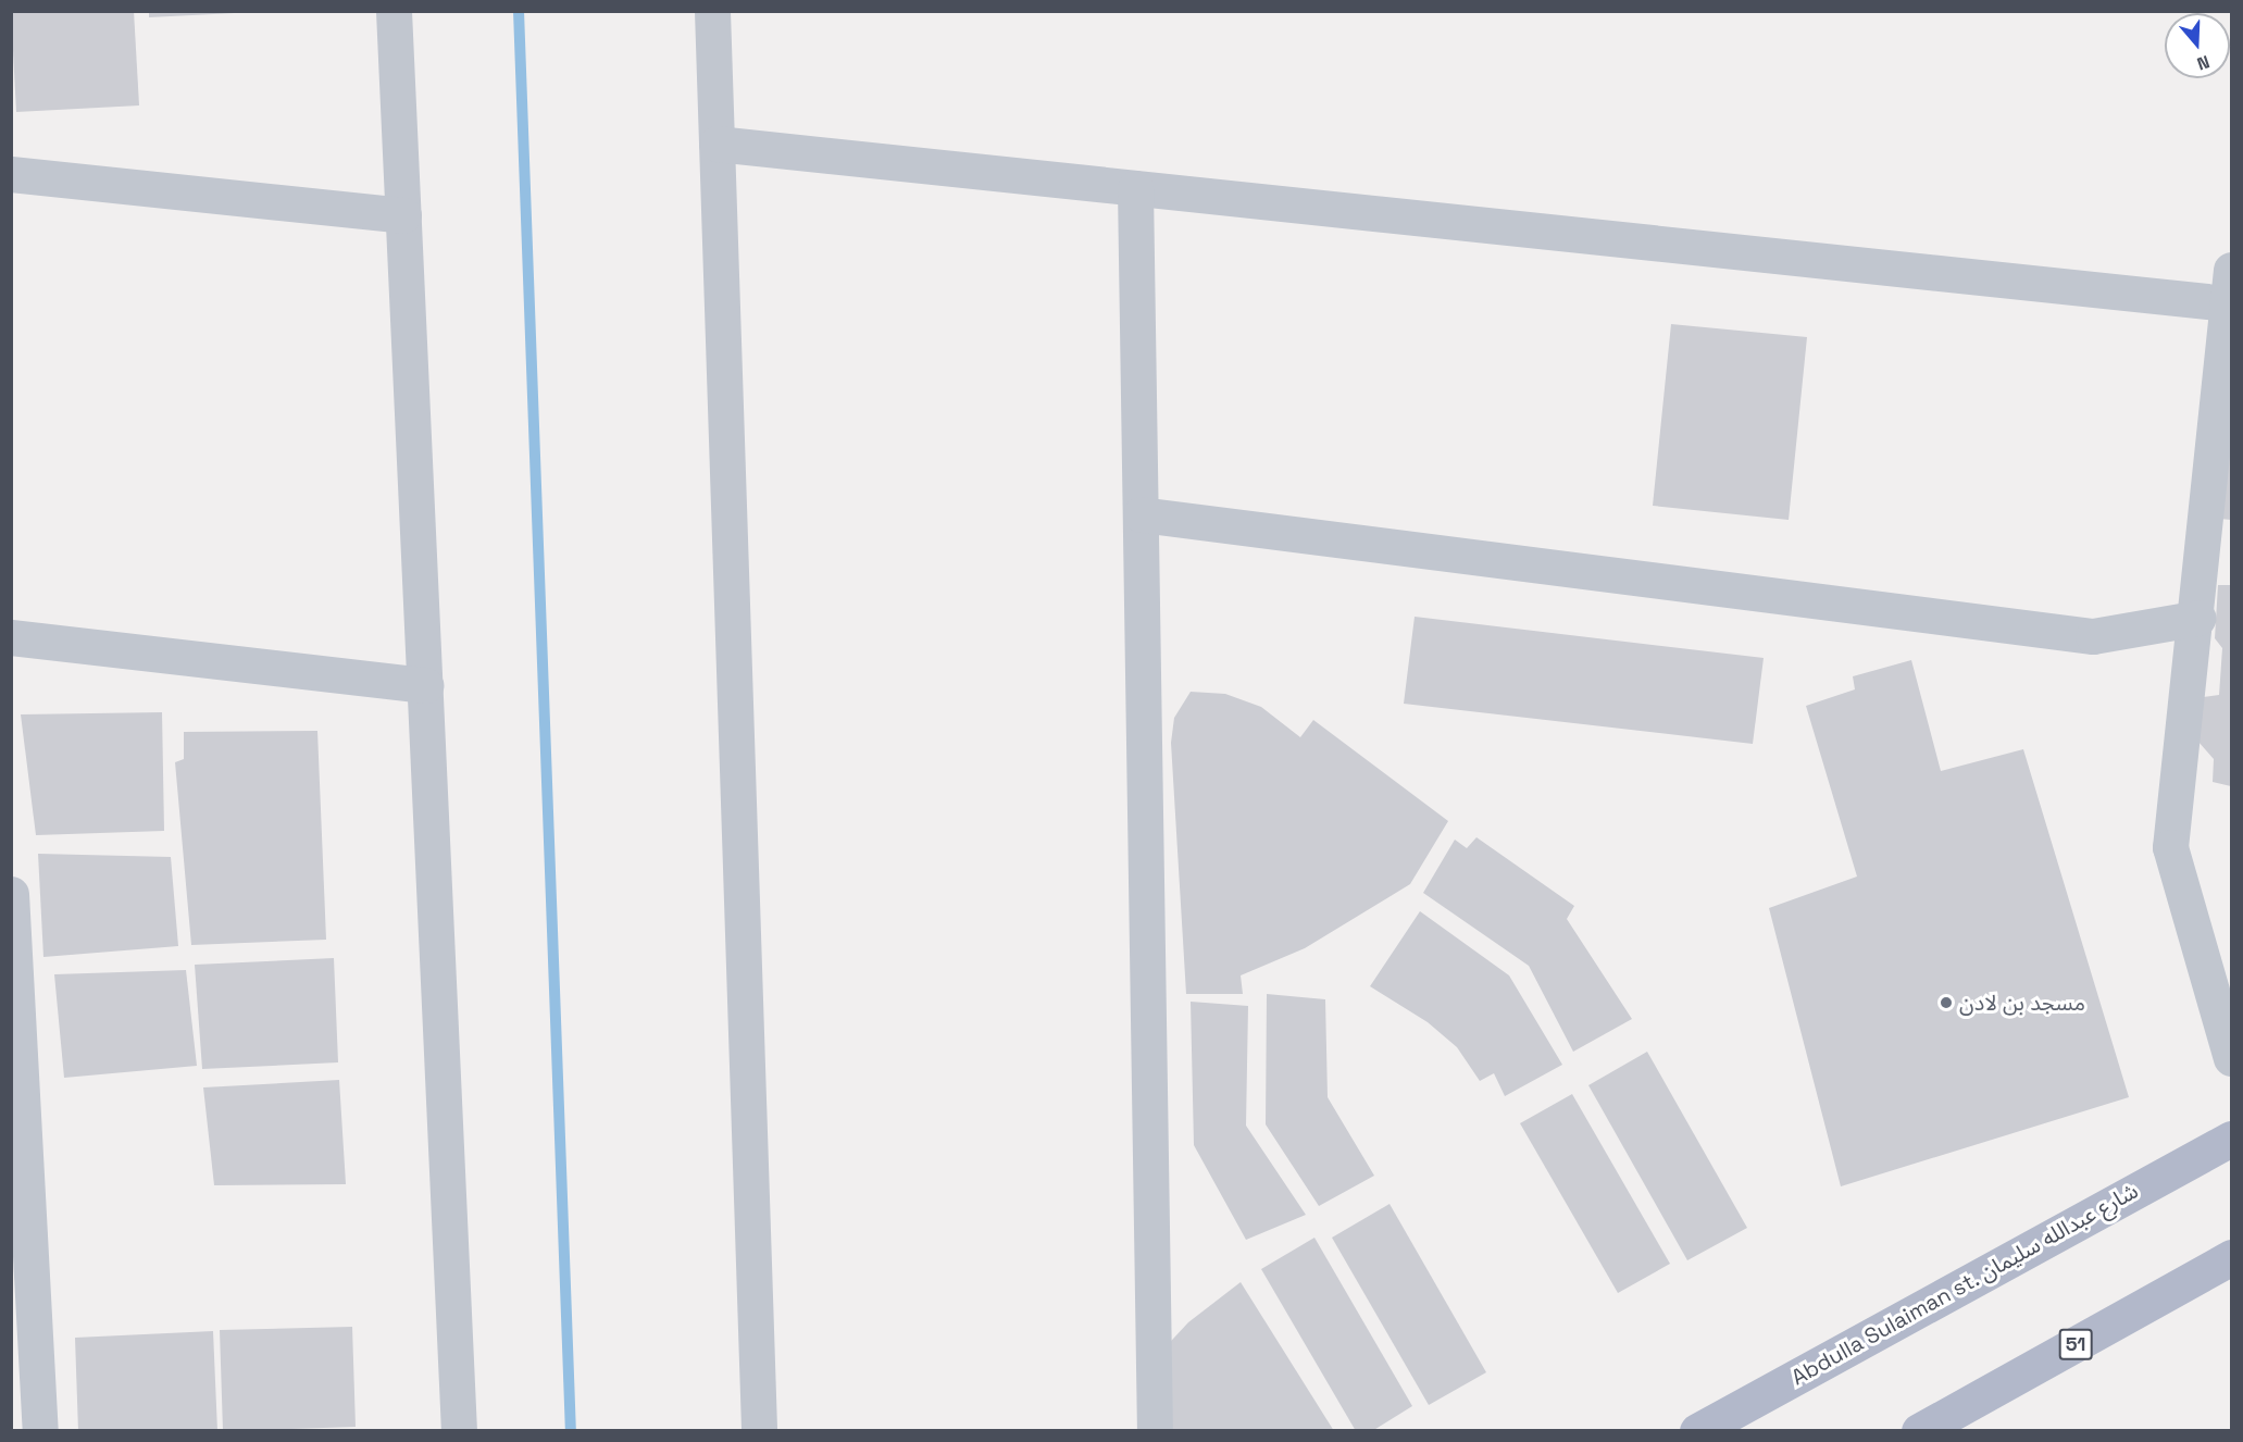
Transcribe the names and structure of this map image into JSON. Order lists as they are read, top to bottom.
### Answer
{
  "streets": {
    "main road": ["Abdulla Sulaiman st. شارع عبدالله سليمان", "51"]
  },
  "places": ["مسجد بن لادن"],
  "north": "bottom"
}
